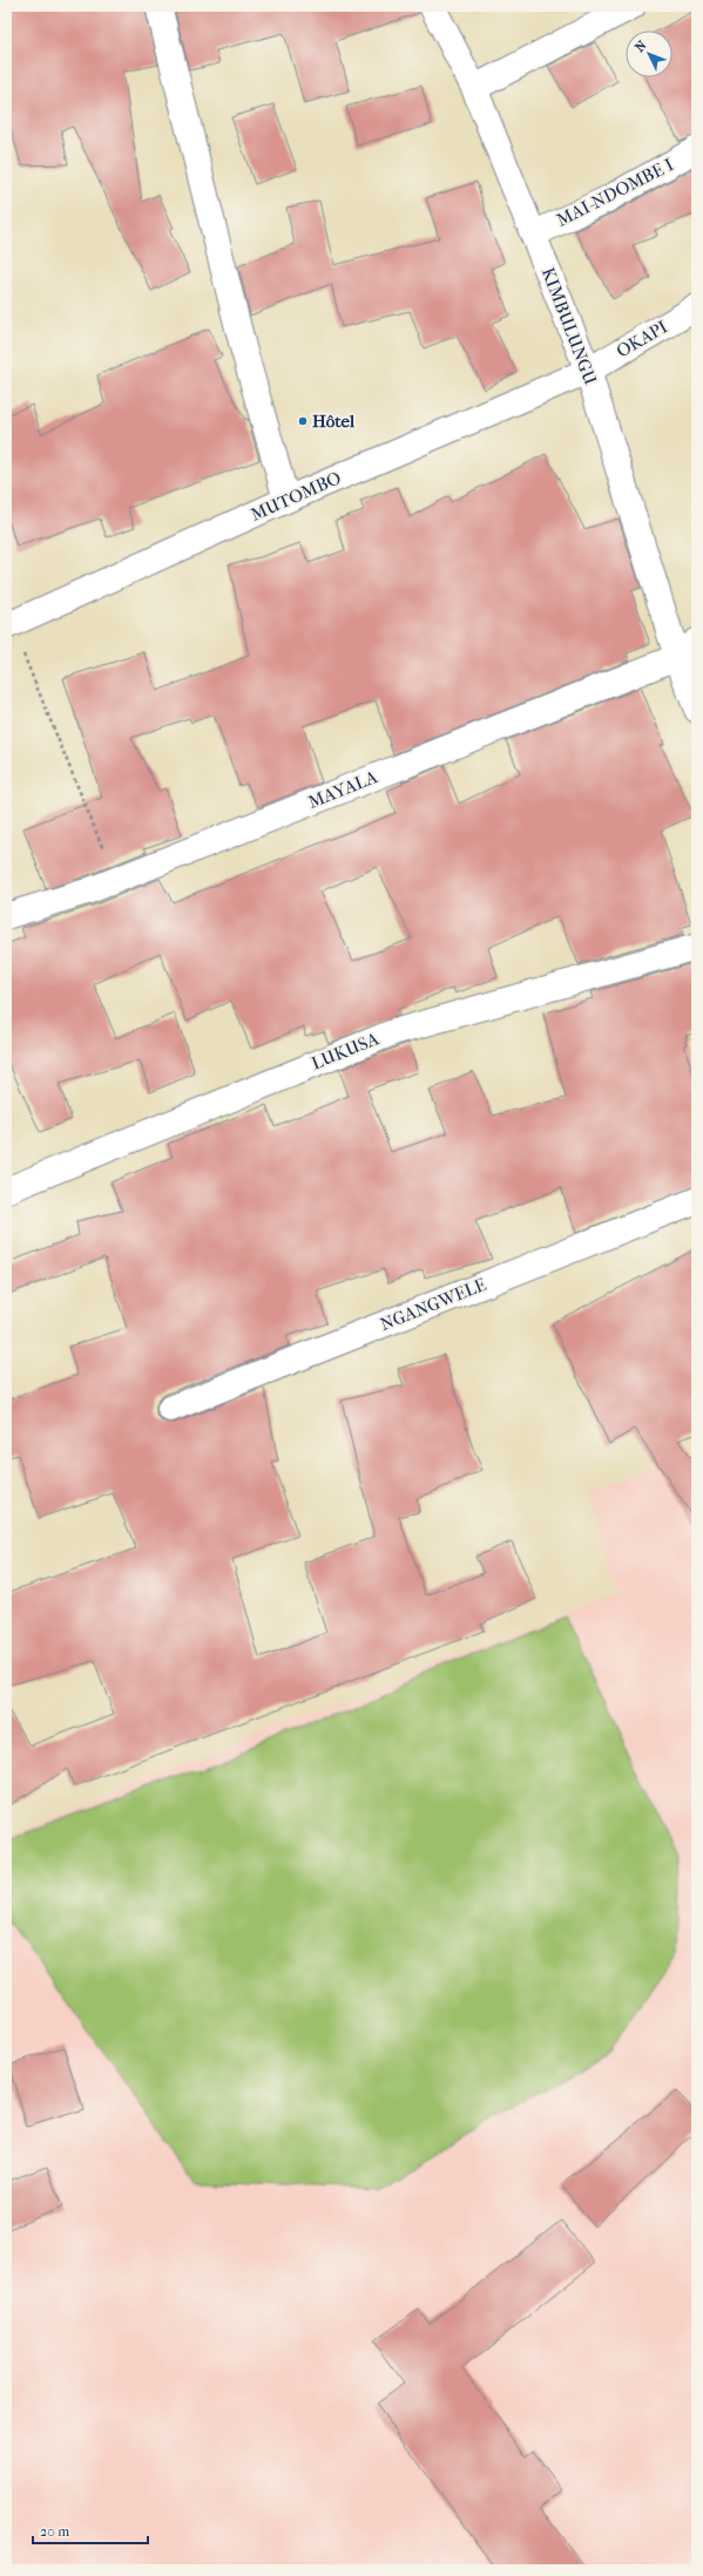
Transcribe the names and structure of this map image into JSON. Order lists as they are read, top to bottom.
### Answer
{
  "streets": {
    "street": [
      "MAI-NDOMBE I",
      "KIMBULUNGU",
      "OKAPI",
      "MUTOMBO",
      "MAYALA",
      "LUKUSA",
      "NGANGWELE"
    ]
  },
  "crossings": [
    ["MAI-NDOMBE I", "KIMBULUNGU"],
    ["KIMBULUNGU", "OKAPI"],
    ["KIMBULUNGU", "MUTOMBO"],
    ["KIMBULUNGU", "MAYALA"],
    ["OKAPI", "MUTOMBO"]
  ],
  "places": ["Hôtel"],
  "scale_bar": "20 m",
  "north": "top left"
}
